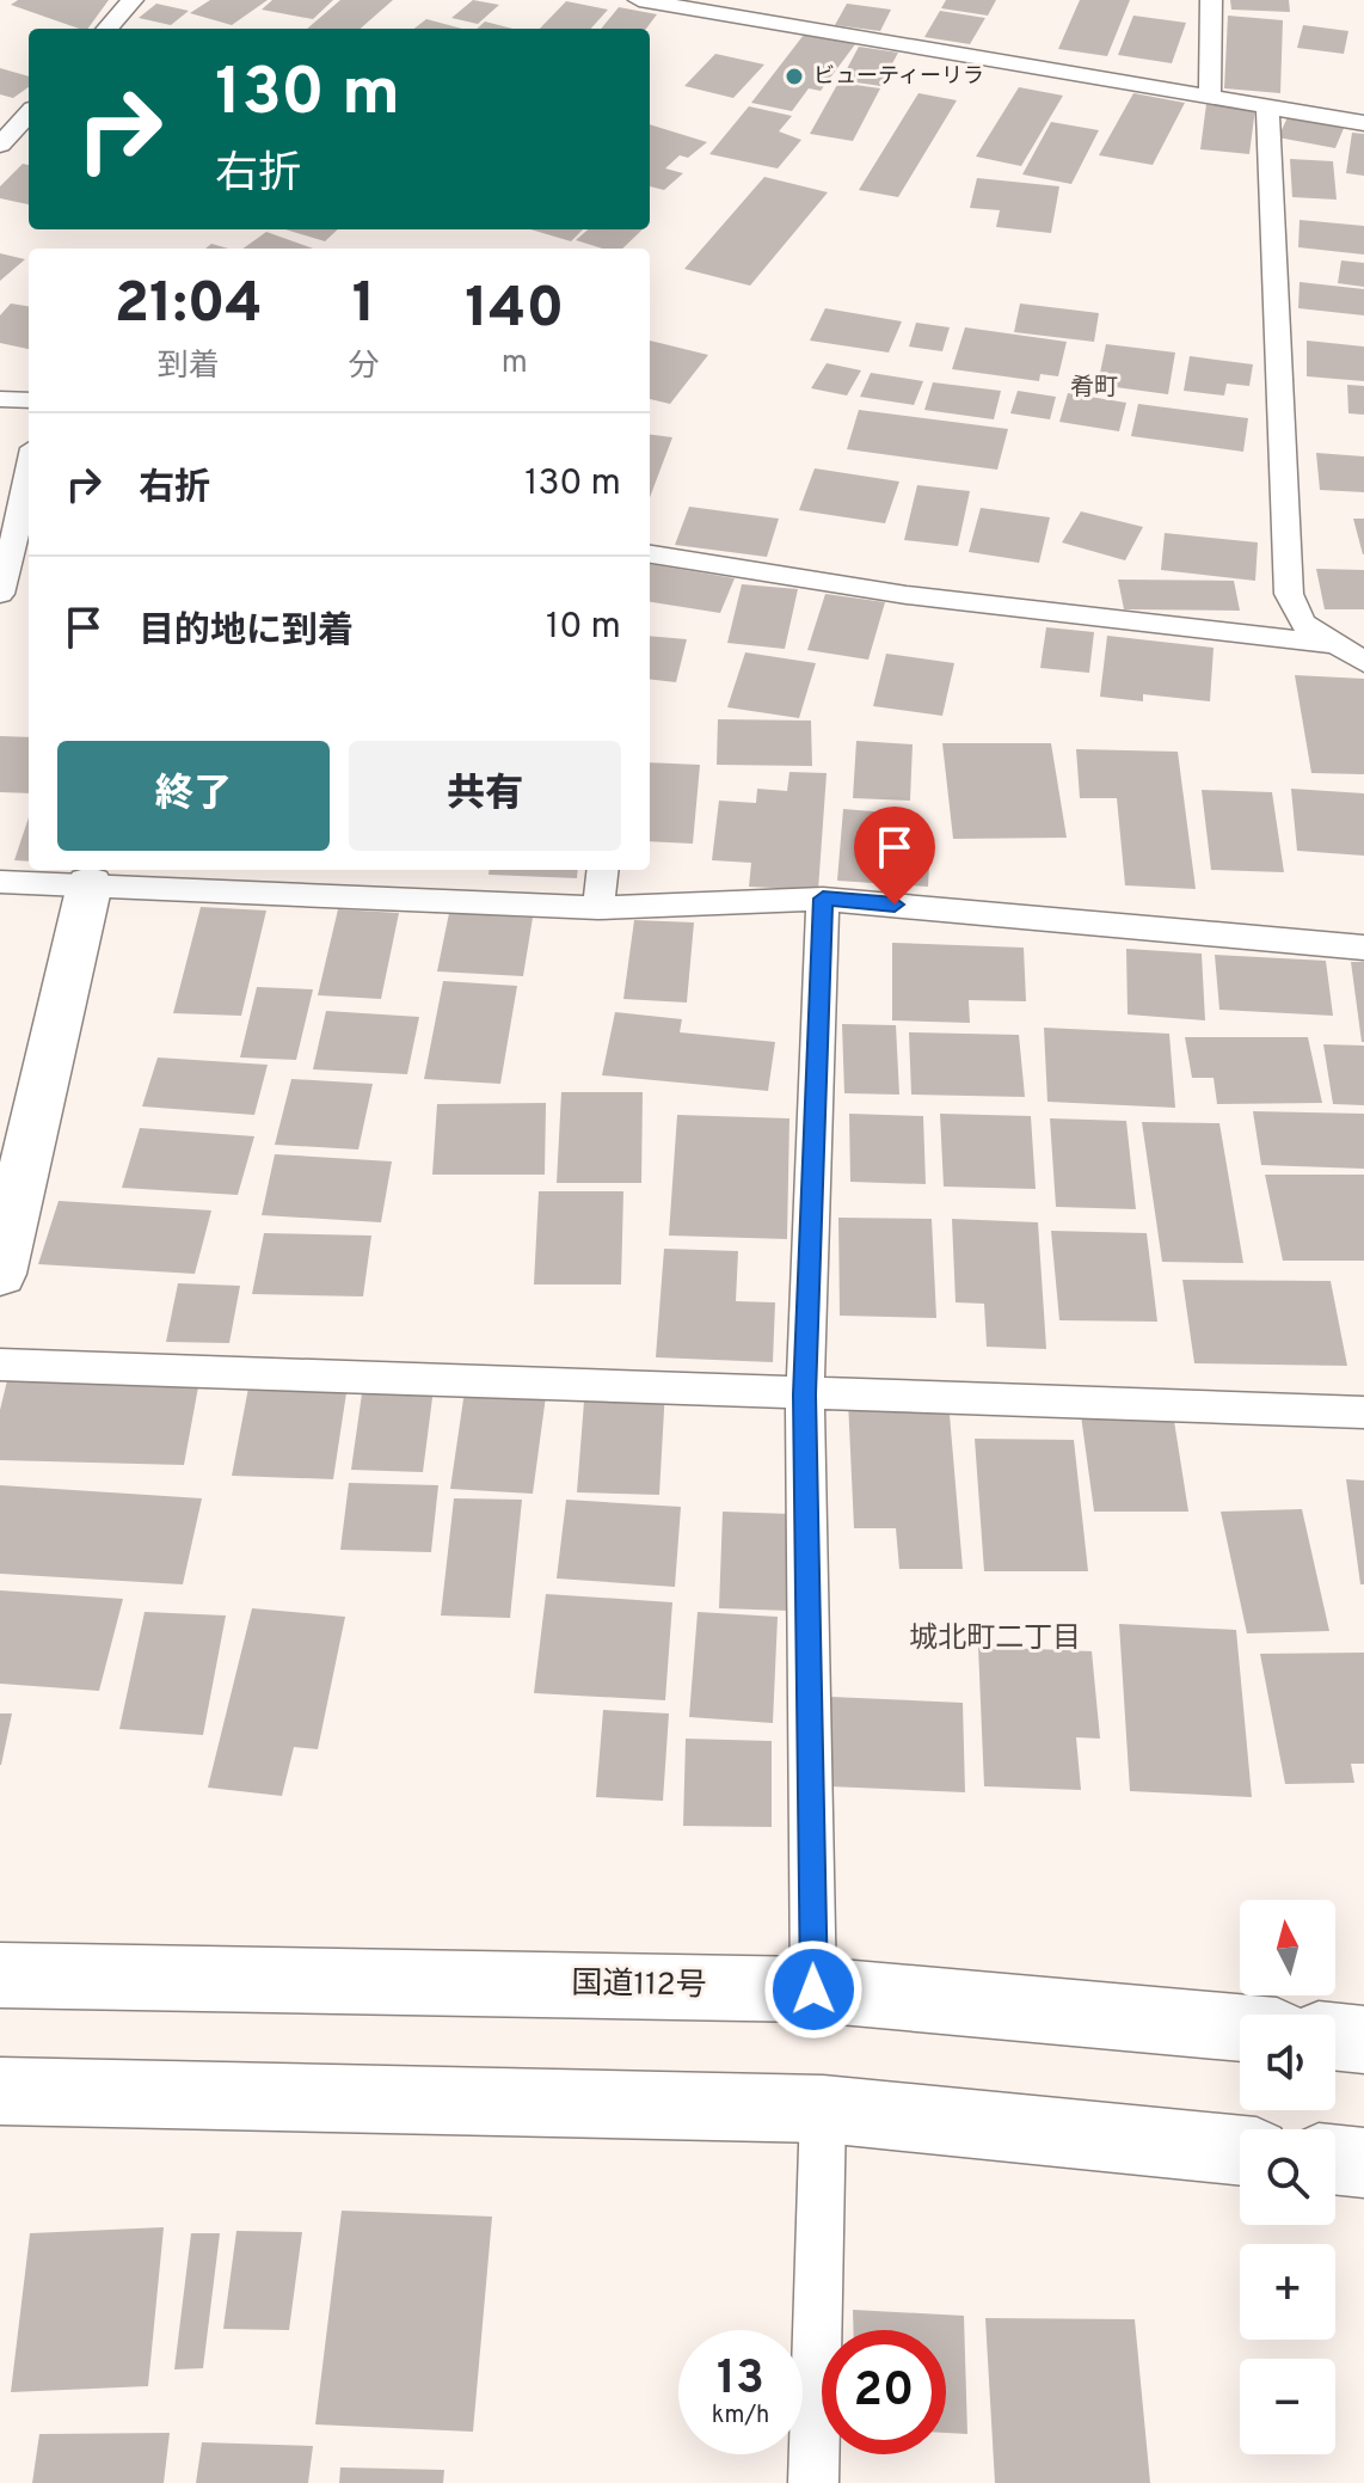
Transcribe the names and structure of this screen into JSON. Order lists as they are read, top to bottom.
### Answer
{
  "streets": {
    "main road": ["国道112号"]
  },
  "districts": ["肴町", "城北町二丁目"],
  "places": ["ビューティーリラ"],
  "north": "top",
  "page": {
    "turn": ["130 m", "右折"],
    "eta": [
      "21:04",
      "到着",
      "1",
      "分",
      "140",
      "m"
    ],
    "list": [
      {
        "name": "右折",
        "value": "130 m"
      },
      {
        "name": "目的地に到着",
        "value": "10 m"
      }
    ],
    "buttons": ["終了", "共有"],
    "map_buttons": ["+", "−"],
    "speed": "13 km/h",
    "limit": "20"
  }
}
